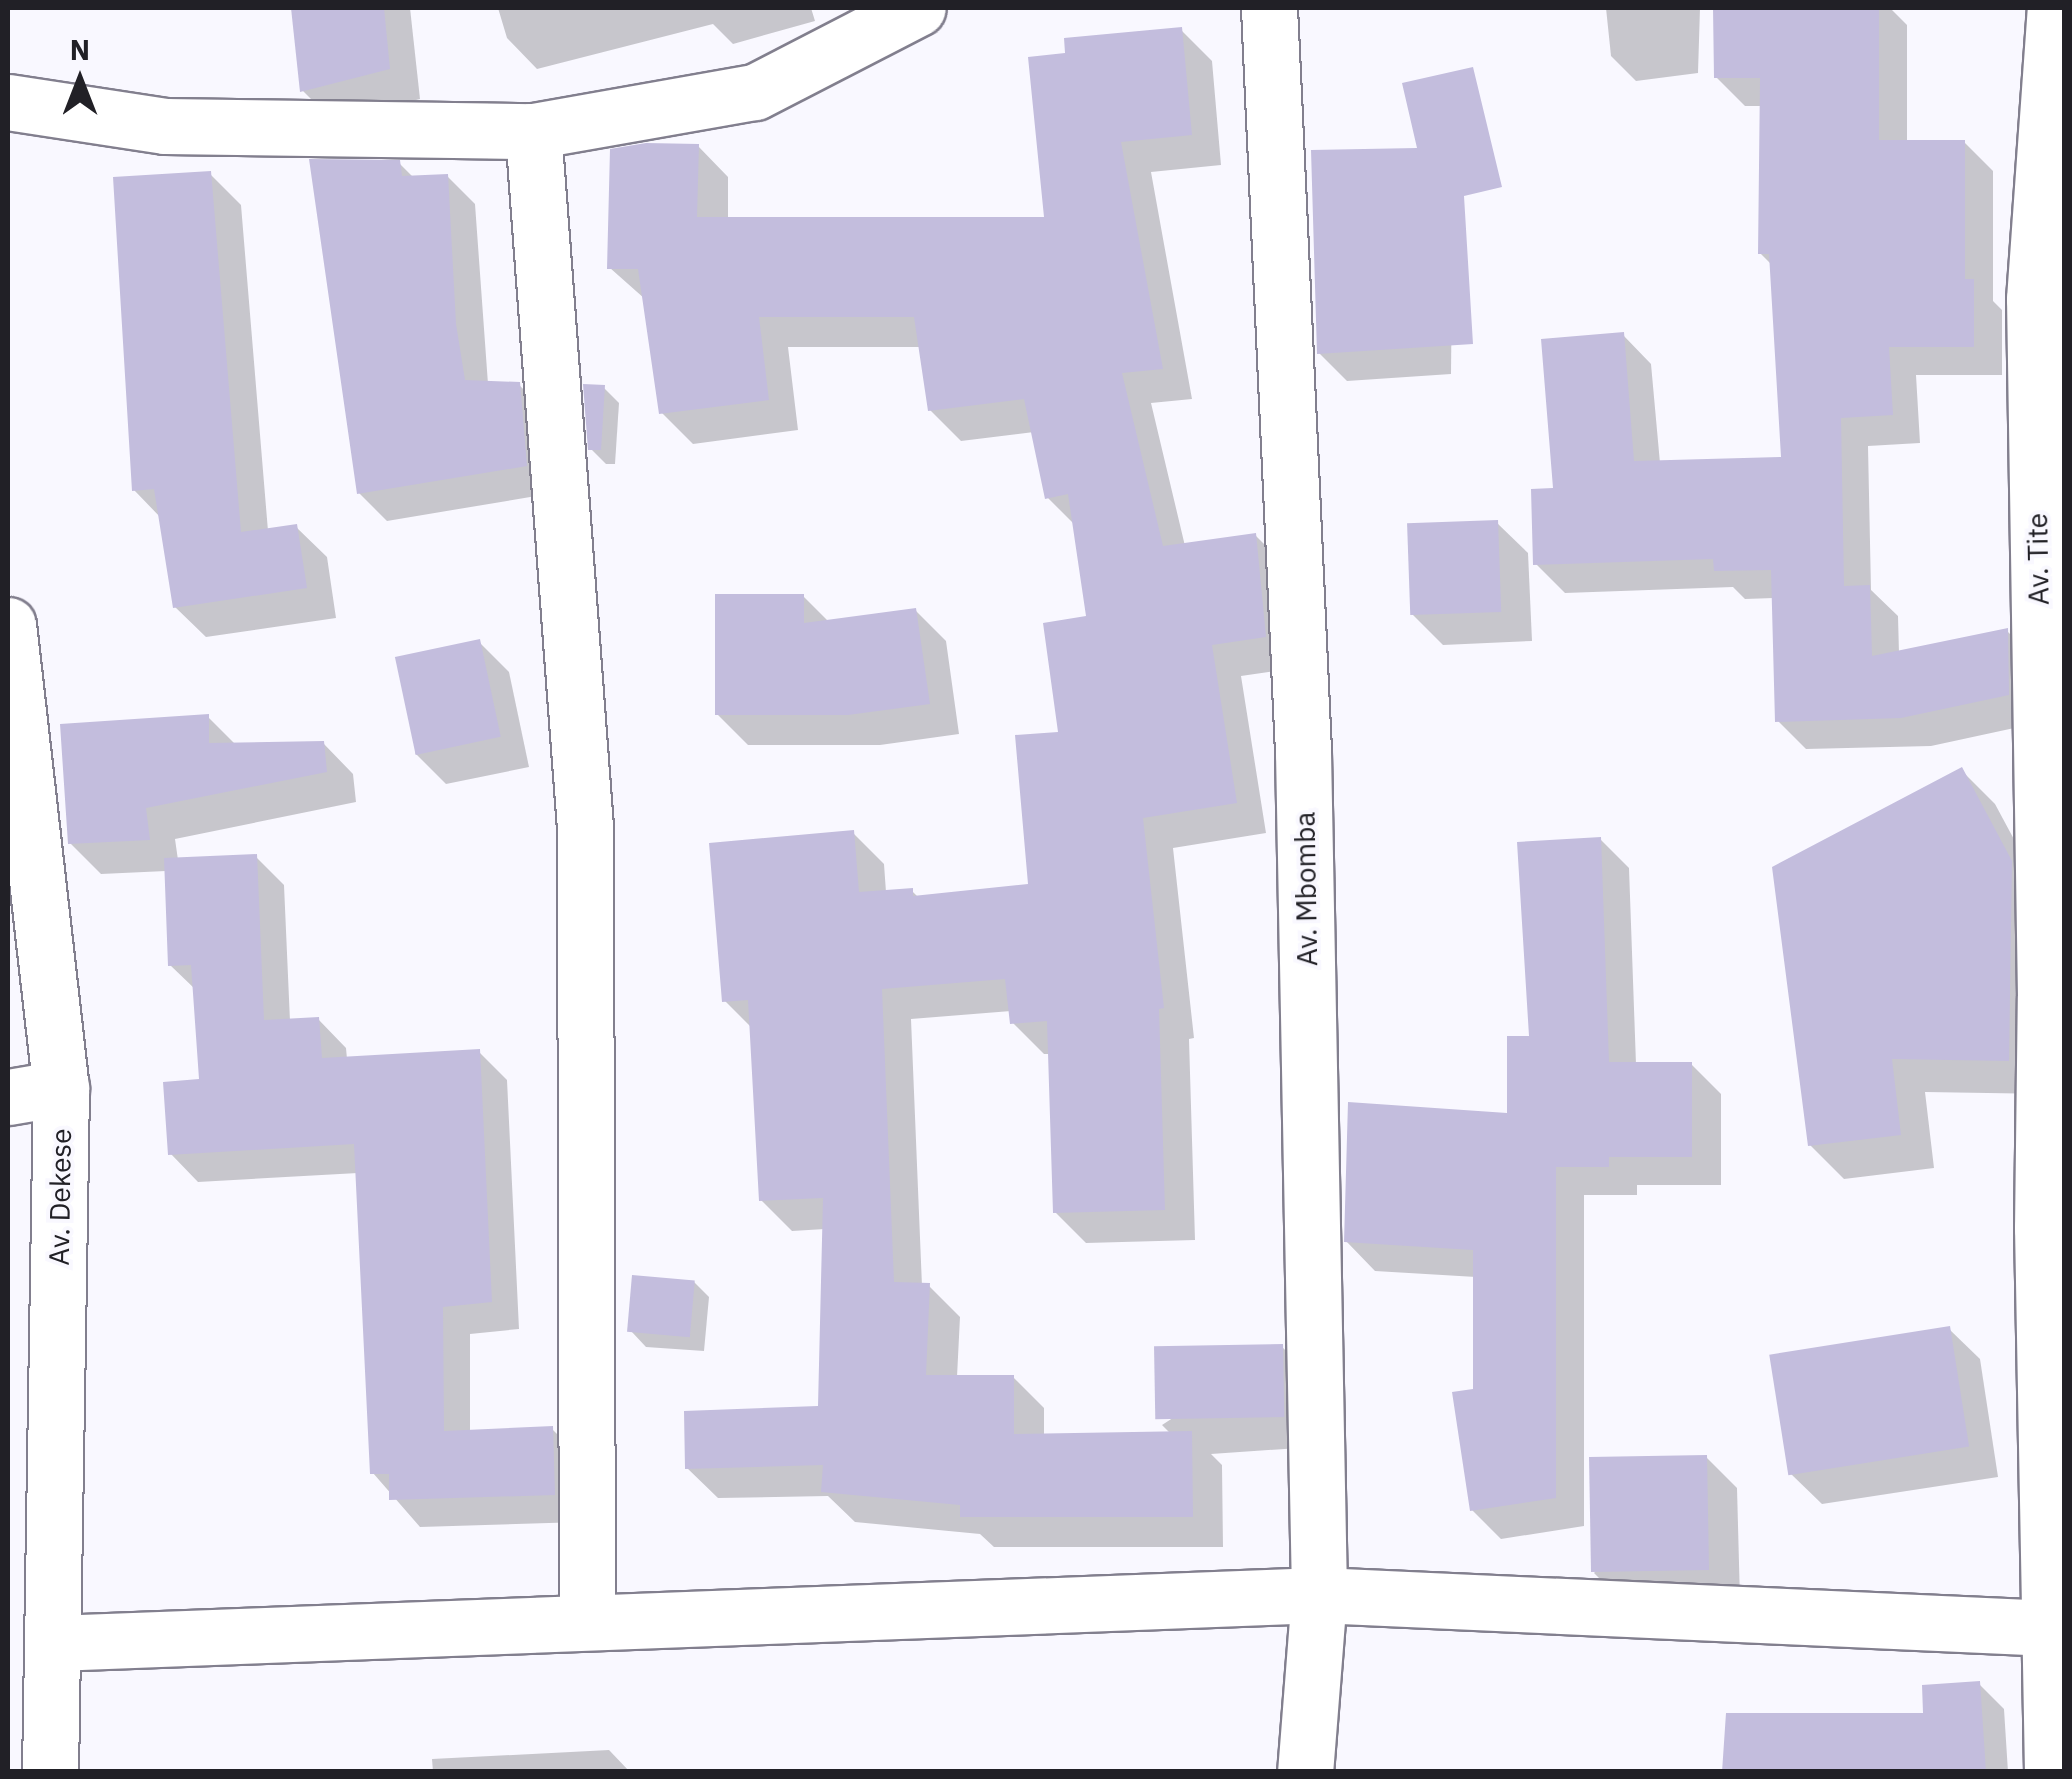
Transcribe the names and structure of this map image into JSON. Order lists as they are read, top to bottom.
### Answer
{
  "streets": {
    "street": ["Av. Tite", "Av. Mbomba", "Av. Dekese"]
  },
  "north": "top"
}
